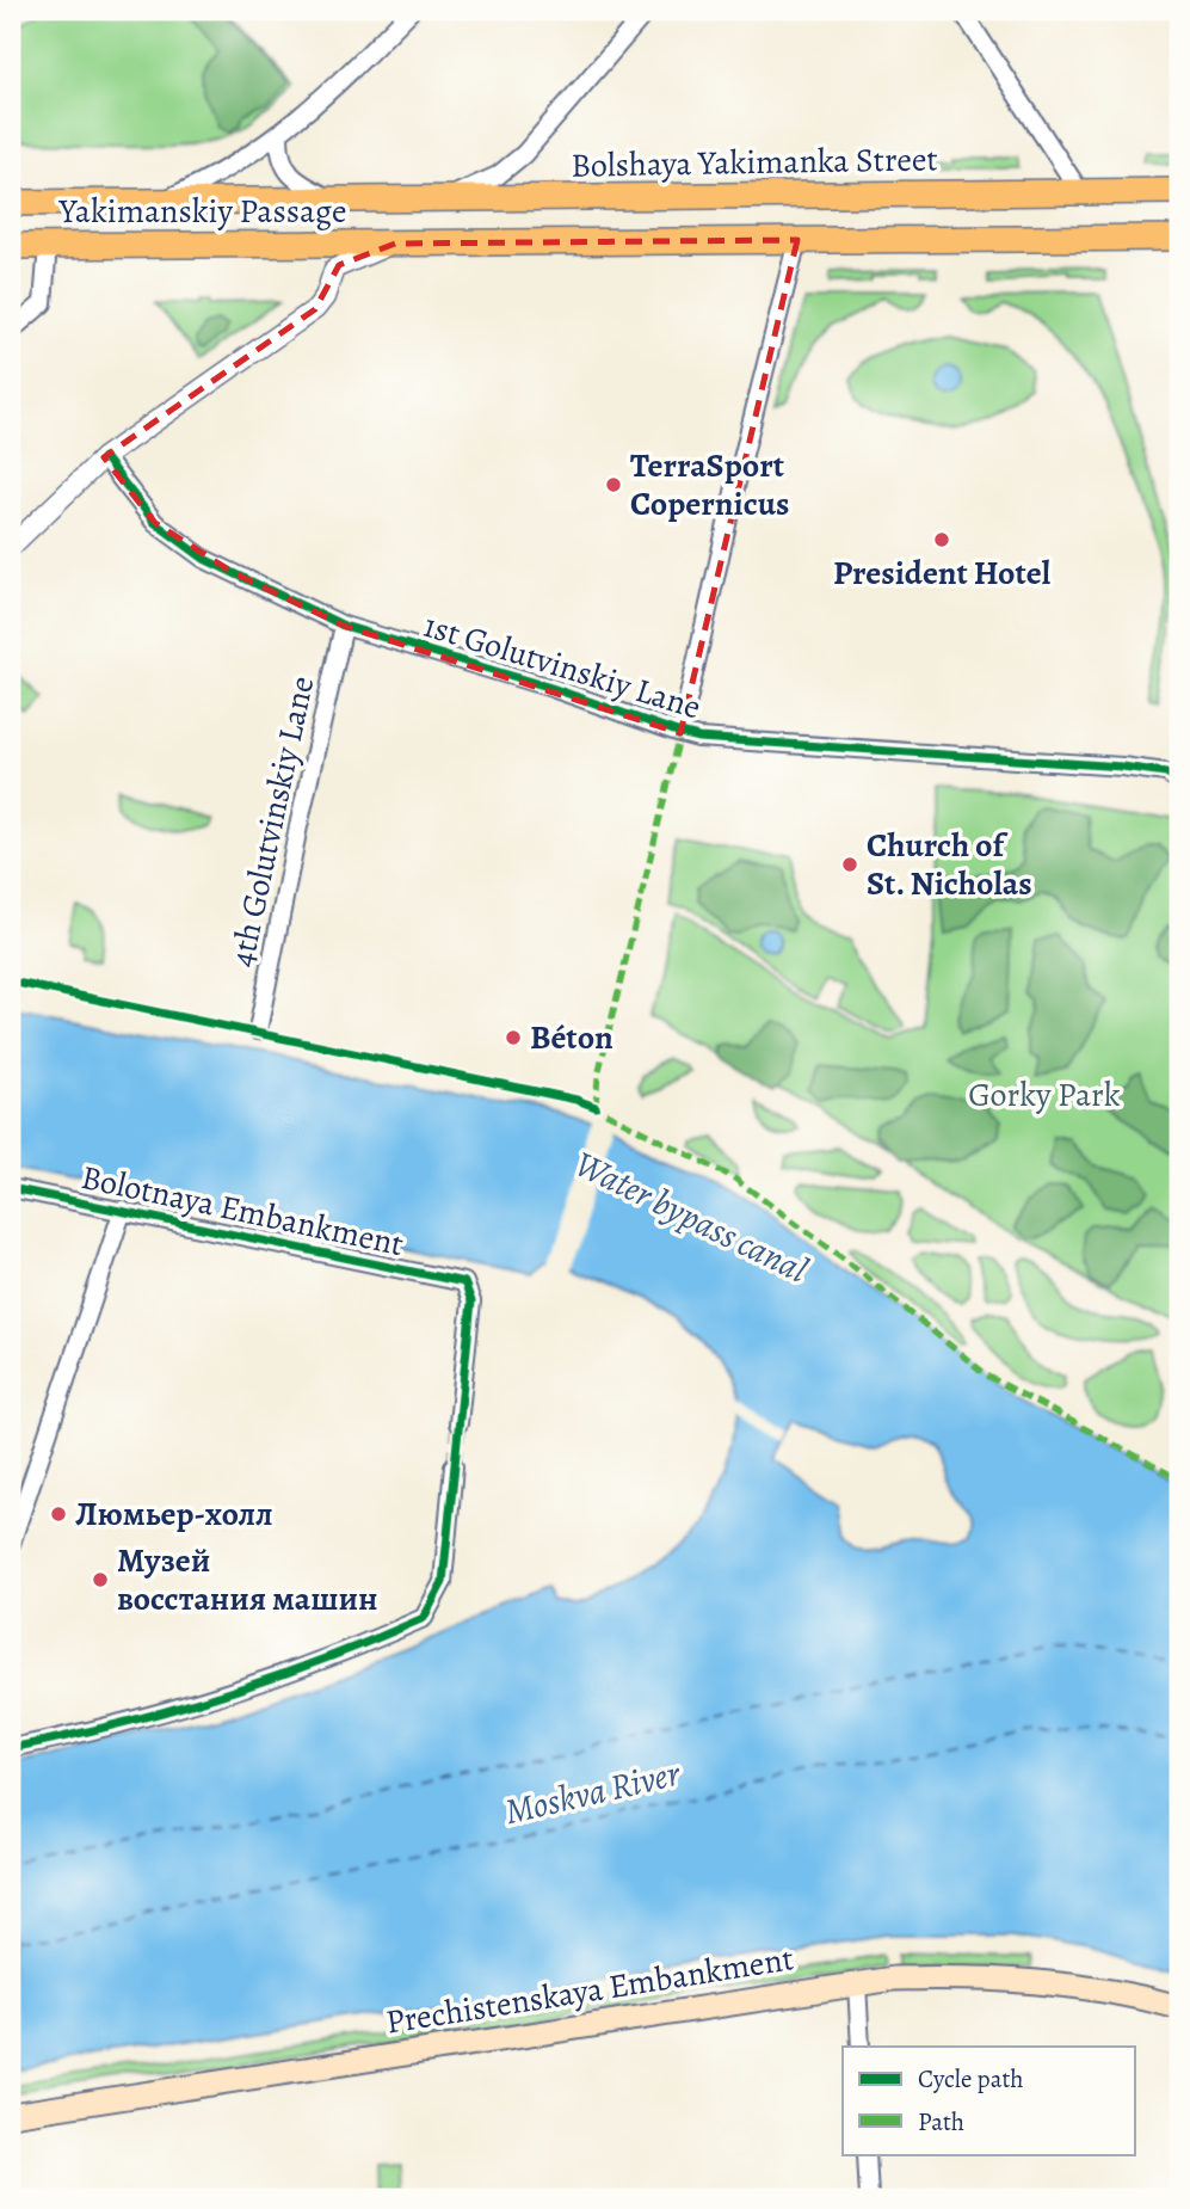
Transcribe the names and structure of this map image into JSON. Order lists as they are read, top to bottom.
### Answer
{
  "streets": {
    "main road": ["Bolshaya Yakimanka Street", "Yakimanskiy Passage", "Prechistenskaya Embankment"],
    "street": ["1st Golutvinskiy Lane", "4th Golutvinskiy Lane", "Bolotnaya Embankment"]
  },
  "crossings": [
    ["1st Golutvinskiy Lane", "4th Golutvinskiy Lane"]
  ],
  "water": ["Water bypass canal", "Moskva River"],
  "parks": ["Gorky Park"],
  "places": [
    "TerraSport Copernicus",
    "President Hotel",
    "Church of St. Nicholas",
    "Béton",
    "Люмьер-холл",
    "Музей восстания машин"
  ],
  "legend": ["Cycle path", "Path"]
}
